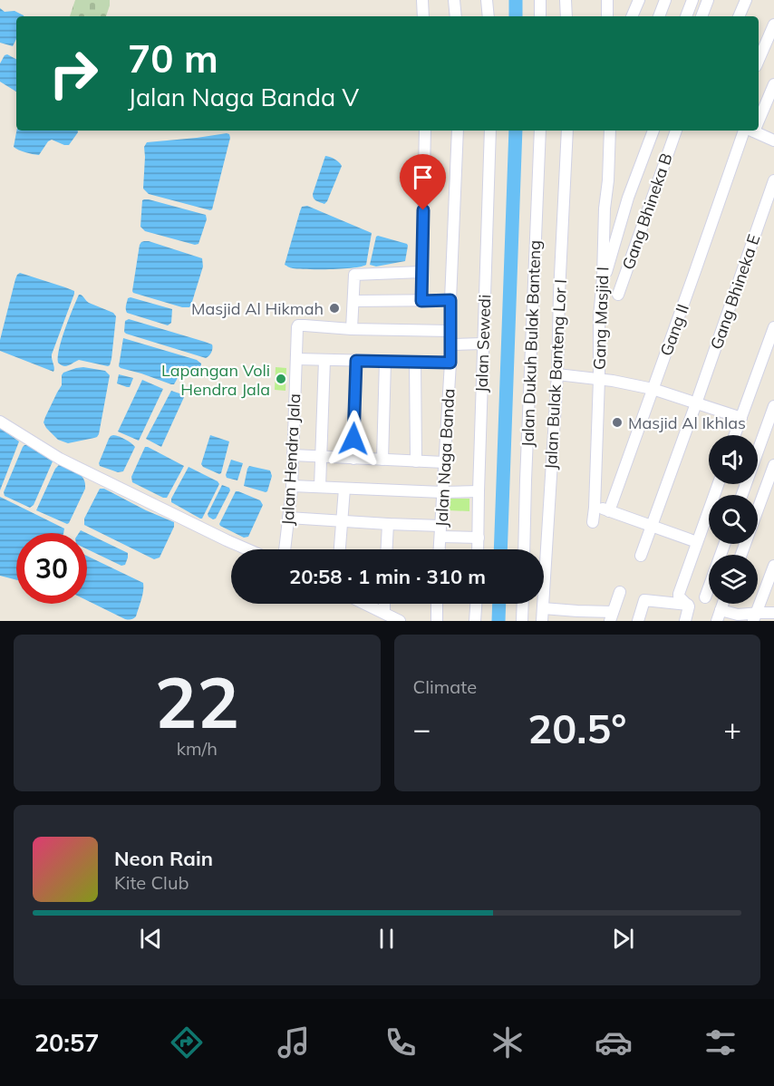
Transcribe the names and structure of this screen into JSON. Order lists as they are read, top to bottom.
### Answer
{
  "streets": {
    "street": [
      "Gang Bhineka B",
      "Gang Bhineka E",
      "Gang Masjid I",
      "Gang II",
      "Jalan Sewedi",
      "Jalan Dukuh Bulak Banteng",
      "Jalan Bulak Banteng Lor I",
      "Jalan Naga Banda",
      "Jalan Hendra Jala"
    ]
  },
  "places": ["Masjid Al Hikmah", "Lapangan Voli Hendra Jala", "Masjid Al Ikhlas"],
  "page": {
    "turn": ["70 m", "Jalan Naga Banda V"],
    "limit": "30",
    "trip": "20:58 · 1 min · 310 m",
    "tile": [
      ["22", "km/h"],
      "Climate"
    ],
    "heat": ["−", "20.5°", "+"],
    "song": ["Neon Rain", "Kite Club"],
    "tabs": "20:57"
  }
}
